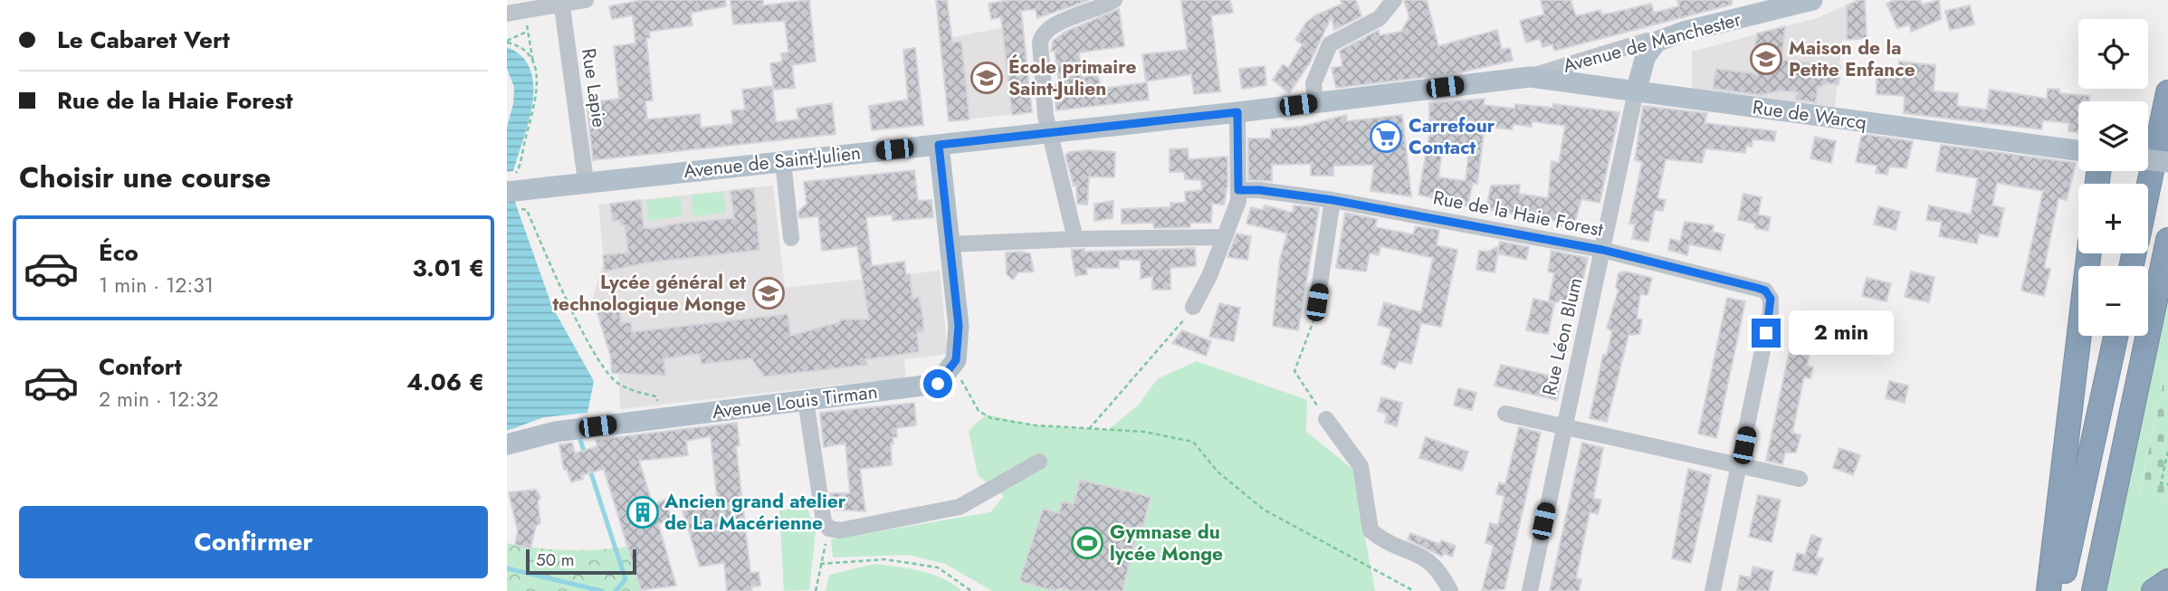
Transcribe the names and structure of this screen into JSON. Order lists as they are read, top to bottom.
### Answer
{
  "streets": {
    "main road": [
      "Avenue de Manchester",
      "Rue de Warcq",
      "Avenue de Saint-Julien",
      "Avenue Louis Tirman"
    ],
    "street": ["Rue Lapie", "Rue de la Haie Forest", "Rue Léon Blum"]
  },
  "crossings": [
    ["Avenue de Manchester", "Rue de Warcq"],
    ["Avenue de Manchester", "Avenue de Saint-Julien"],
    ["Rue Lapie", "Avenue de Saint-Julien"],
    ["Rue de Warcq", "Avenue de Saint-Julien"],
    ["Rue de Warcq", "Rue Léon Blum"],
    ["Rue de la Haie Forest", "Rue Léon Blum"]
  ],
  "places": {
    "school or university": ["Maison de la Petite Enfance", "École primaire Saint-Julien", "Lycée général et technologique Monge"],
    "supermarket": ["Carrefour Contact"],
    "building": ["Ancien grand atelier de La Macérienne"],
    "sports": ["Gymnase du lycée Monge"]
  },
  "scale_bar": "50 m",
  "page": {
    "banner": ["Le Cabaret Vert", "Rue de la Haie Forest"],
    "map_buttons": ["+", "−"],
    "heading": "Choisir une course",
    "list": [
      {
        "name": "Éco",
        "note": "1 min · 12:31",
        "value": "3.01 €"
      },
      {
        "name": "Confort",
        "note": "2 min · 12:32",
        "value": "4.06 €"
      }
    ],
    "bubble": "2 min",
    "buttons": "Confirmer",
    "scale": "50 m"
  }
}
